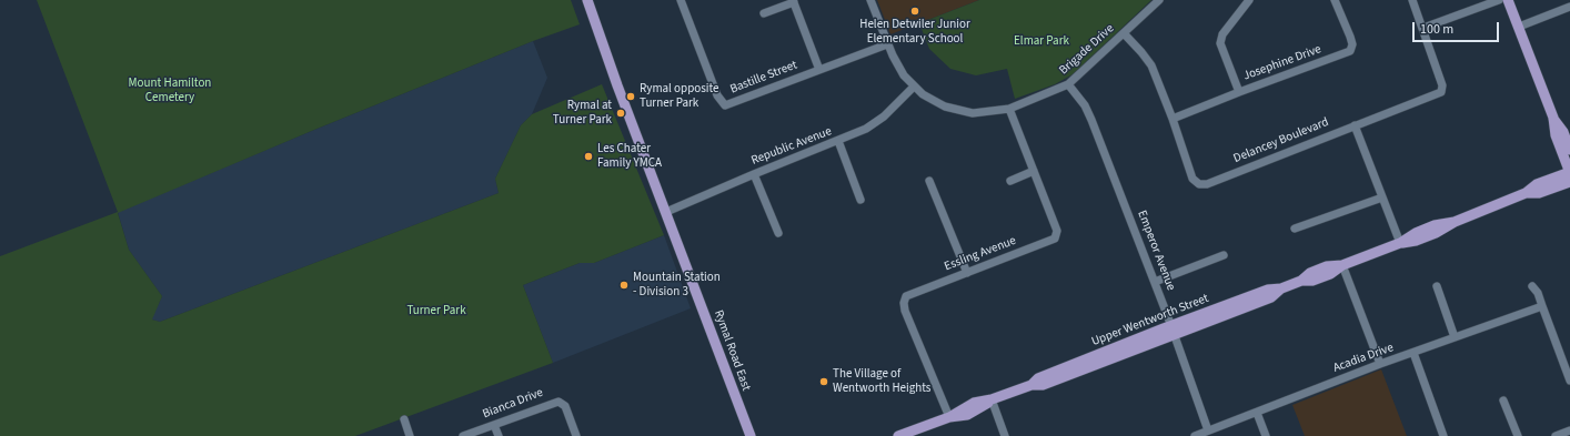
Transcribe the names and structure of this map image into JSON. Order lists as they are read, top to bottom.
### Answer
{
  "streets": {
    "main road": ["Upper Wentworth Street", "Rymal Road East"],
    "street": [
      "Brigade Drive",
      "Josephine Drive",
      "Bastille Street",
      "Delancey Boulevard",
      "Republic Avenue",
      "Emperor Avenue",
      "Essling Avenue",
      "Acadia Drive",
      "Bianca Drive"
    ]
  },
  "crossings": [
    ["Brigade Drive", "Bastille Street"],
    ["Brigade Drive", "Delancey Boulevard"],
    ["Brigade Drive", "Republic Avenue"],
    ["Brigade Drive", "Emperor Avenue"],
    ["Brigade Drive", "Essling Avenue"],
    ["Josephine Drive", "Delancey Boulevard"],
    ["Republic Avenue", "Rymal Road East"],
    ["Emperor Avenue", "Upper Wentworth Street"],
    ["Emperor Avenue", "Acadia Drive"],
    ["Essling Avenue", "Upper Wentworth Street"]
  ],
  "parks": ["Elmar Park", "Mount Hamilton Cemetery", "Turner Park"],
  "places": [
    "Helen Detwiler Junior Elementary School",
    "Rymal opposite Turner Park",
    "Rymal at Turner Park",
    "Les Chater Family YMCA",
    "Mountain Station - Division 3",
    "The Village of Wentworth Heights"
  ],
  "scale_bar": "100 m"
}
